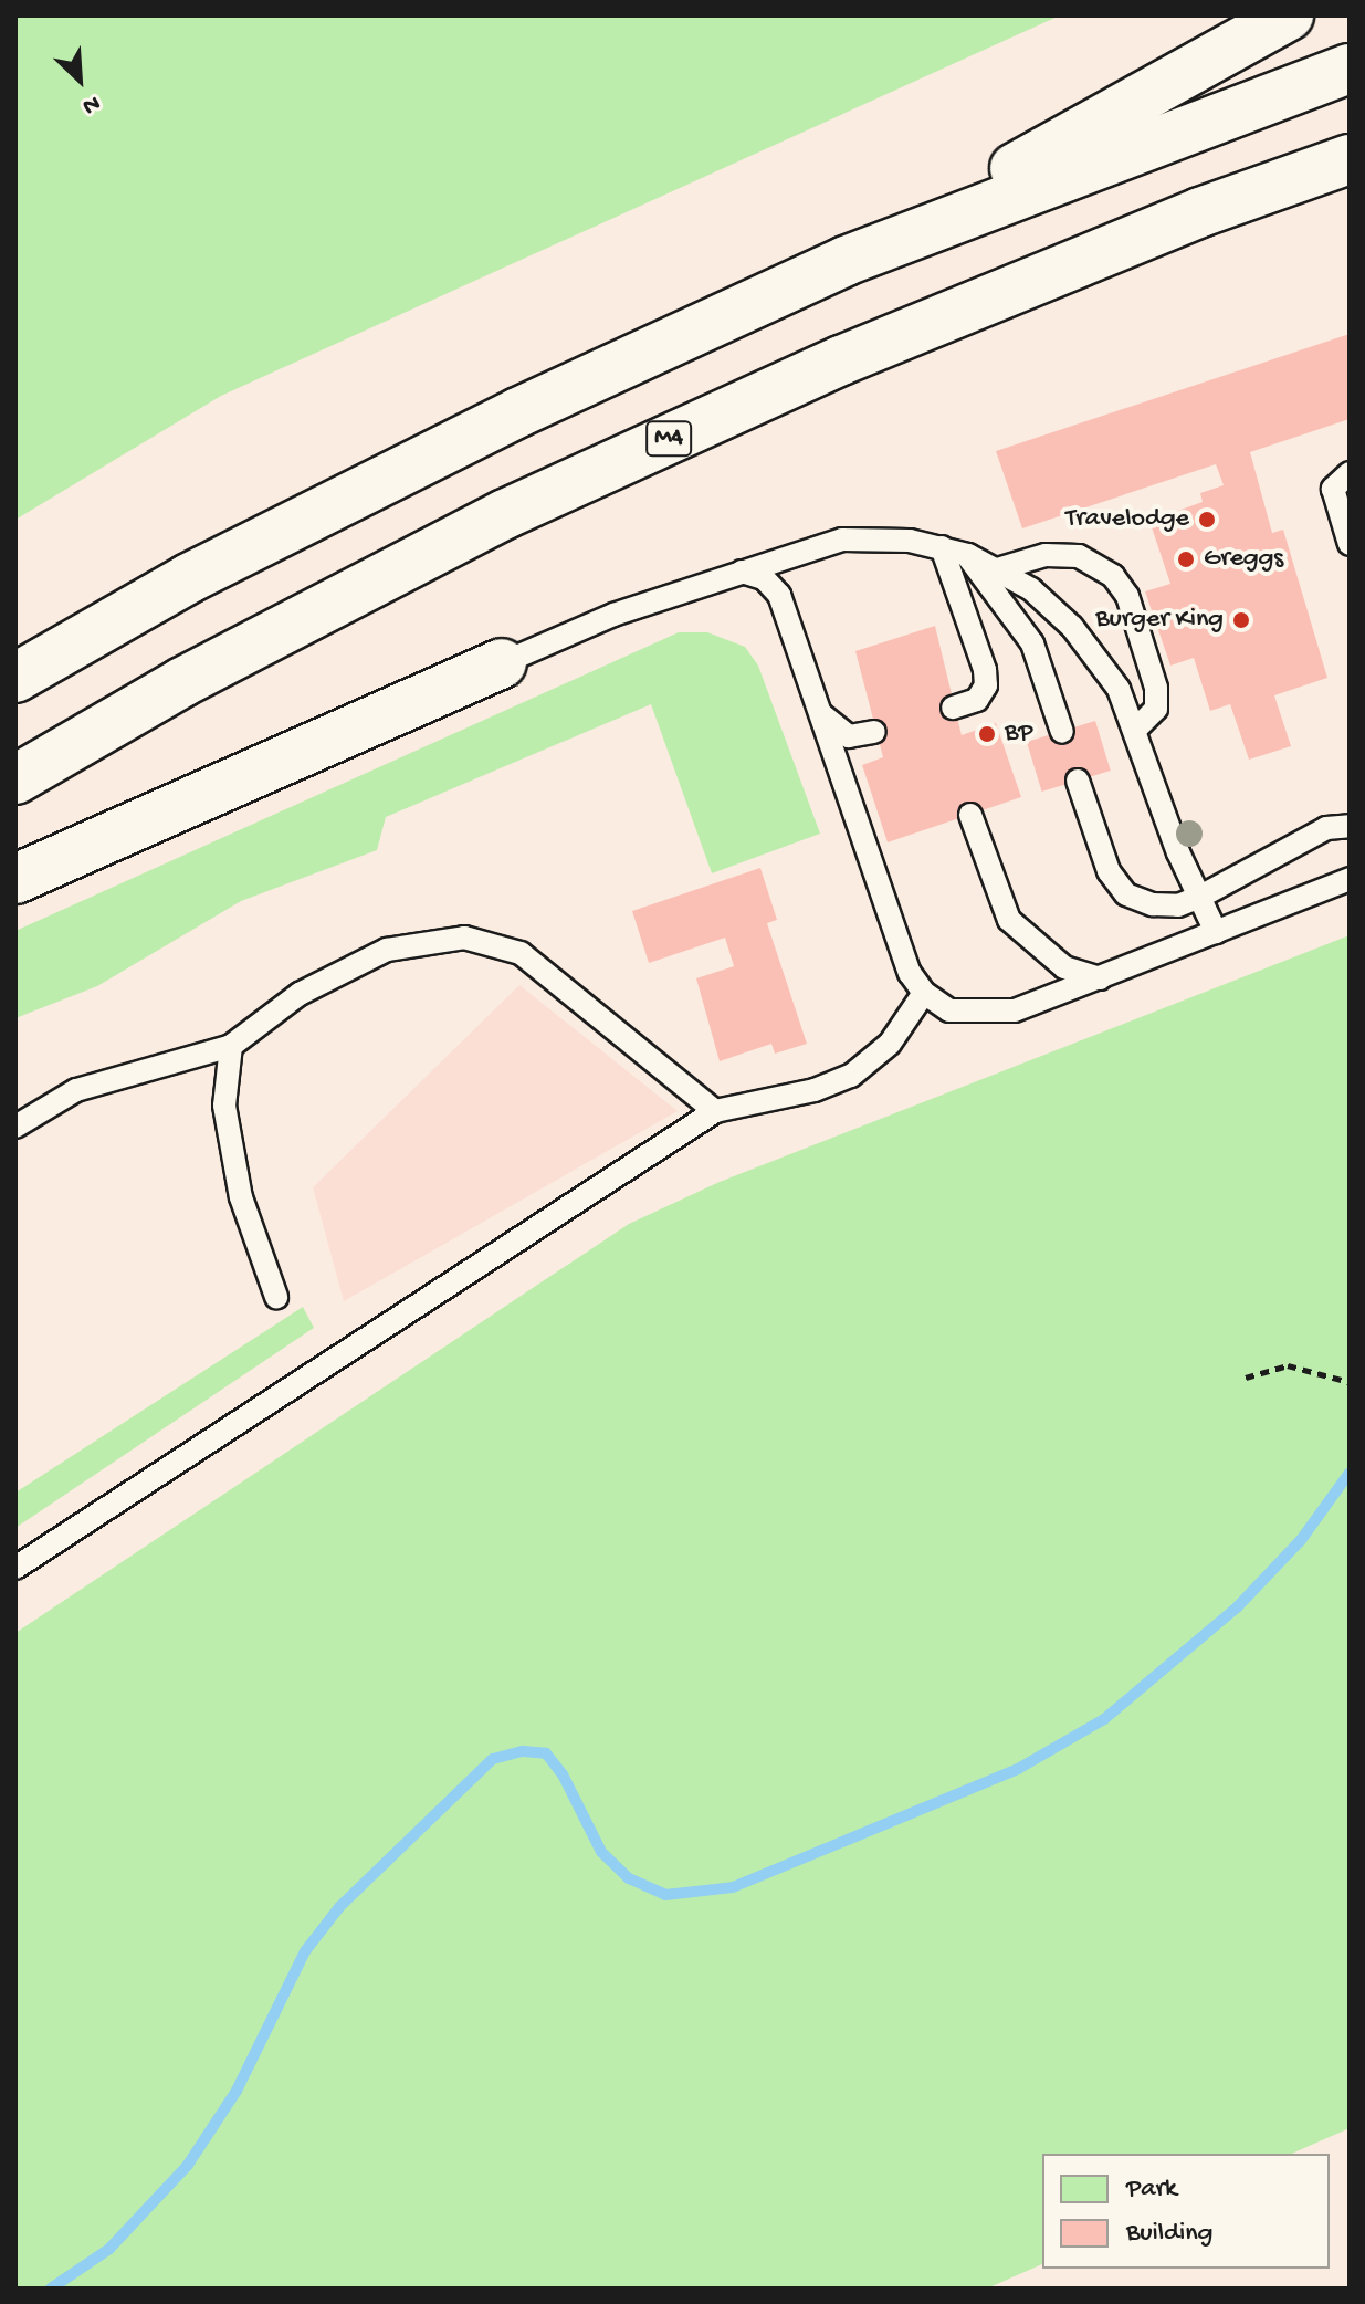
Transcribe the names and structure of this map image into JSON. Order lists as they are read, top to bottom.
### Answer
{
  "streets": {
    "highway": ["M4"]
  },
  "places": [
    "Travelodge",
    "Greggs",
    "Burger King",
    "BP"
  ],
  "legend": ["Park", "Building"],
  "north": "bottom right"
}
